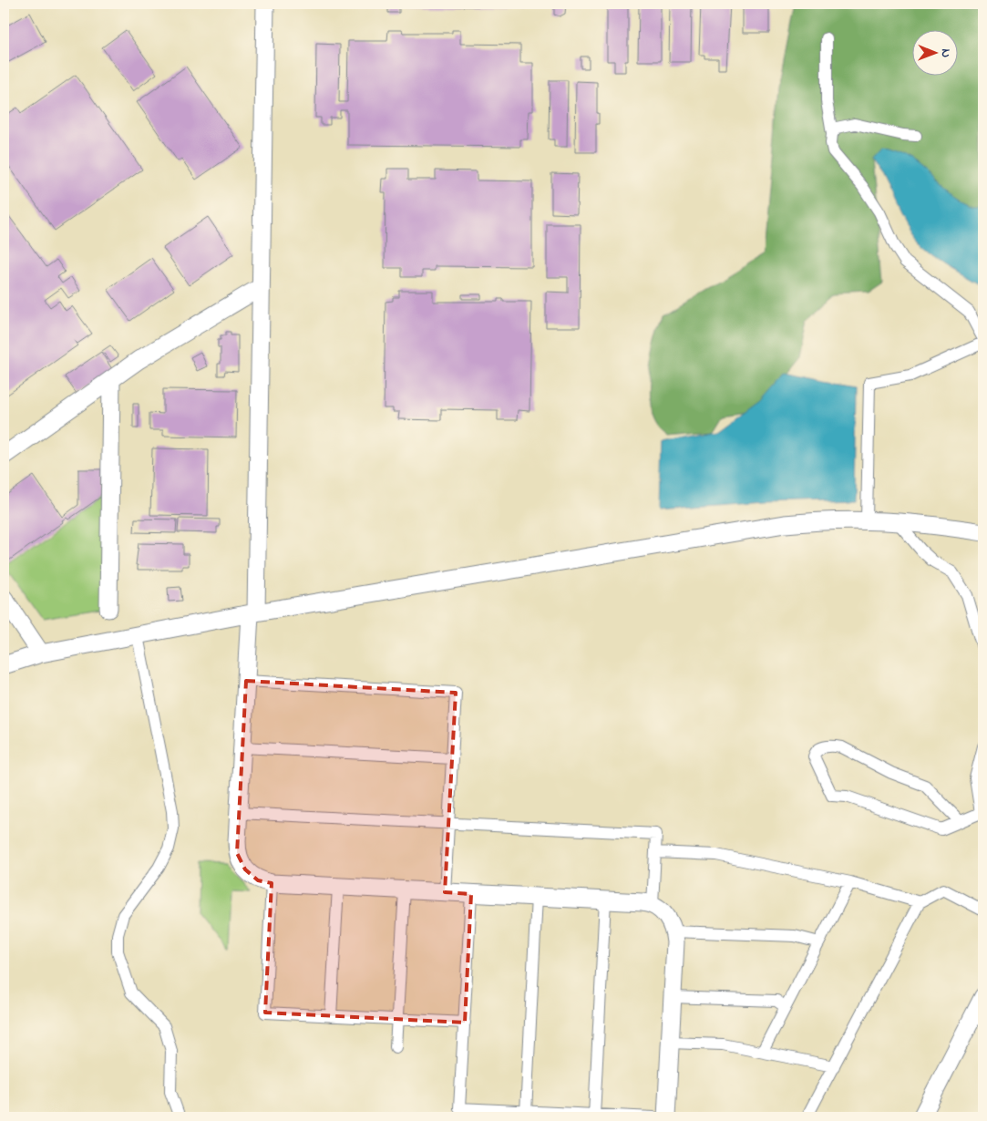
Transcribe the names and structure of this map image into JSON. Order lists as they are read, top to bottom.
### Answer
{
  "north": "right"
}
